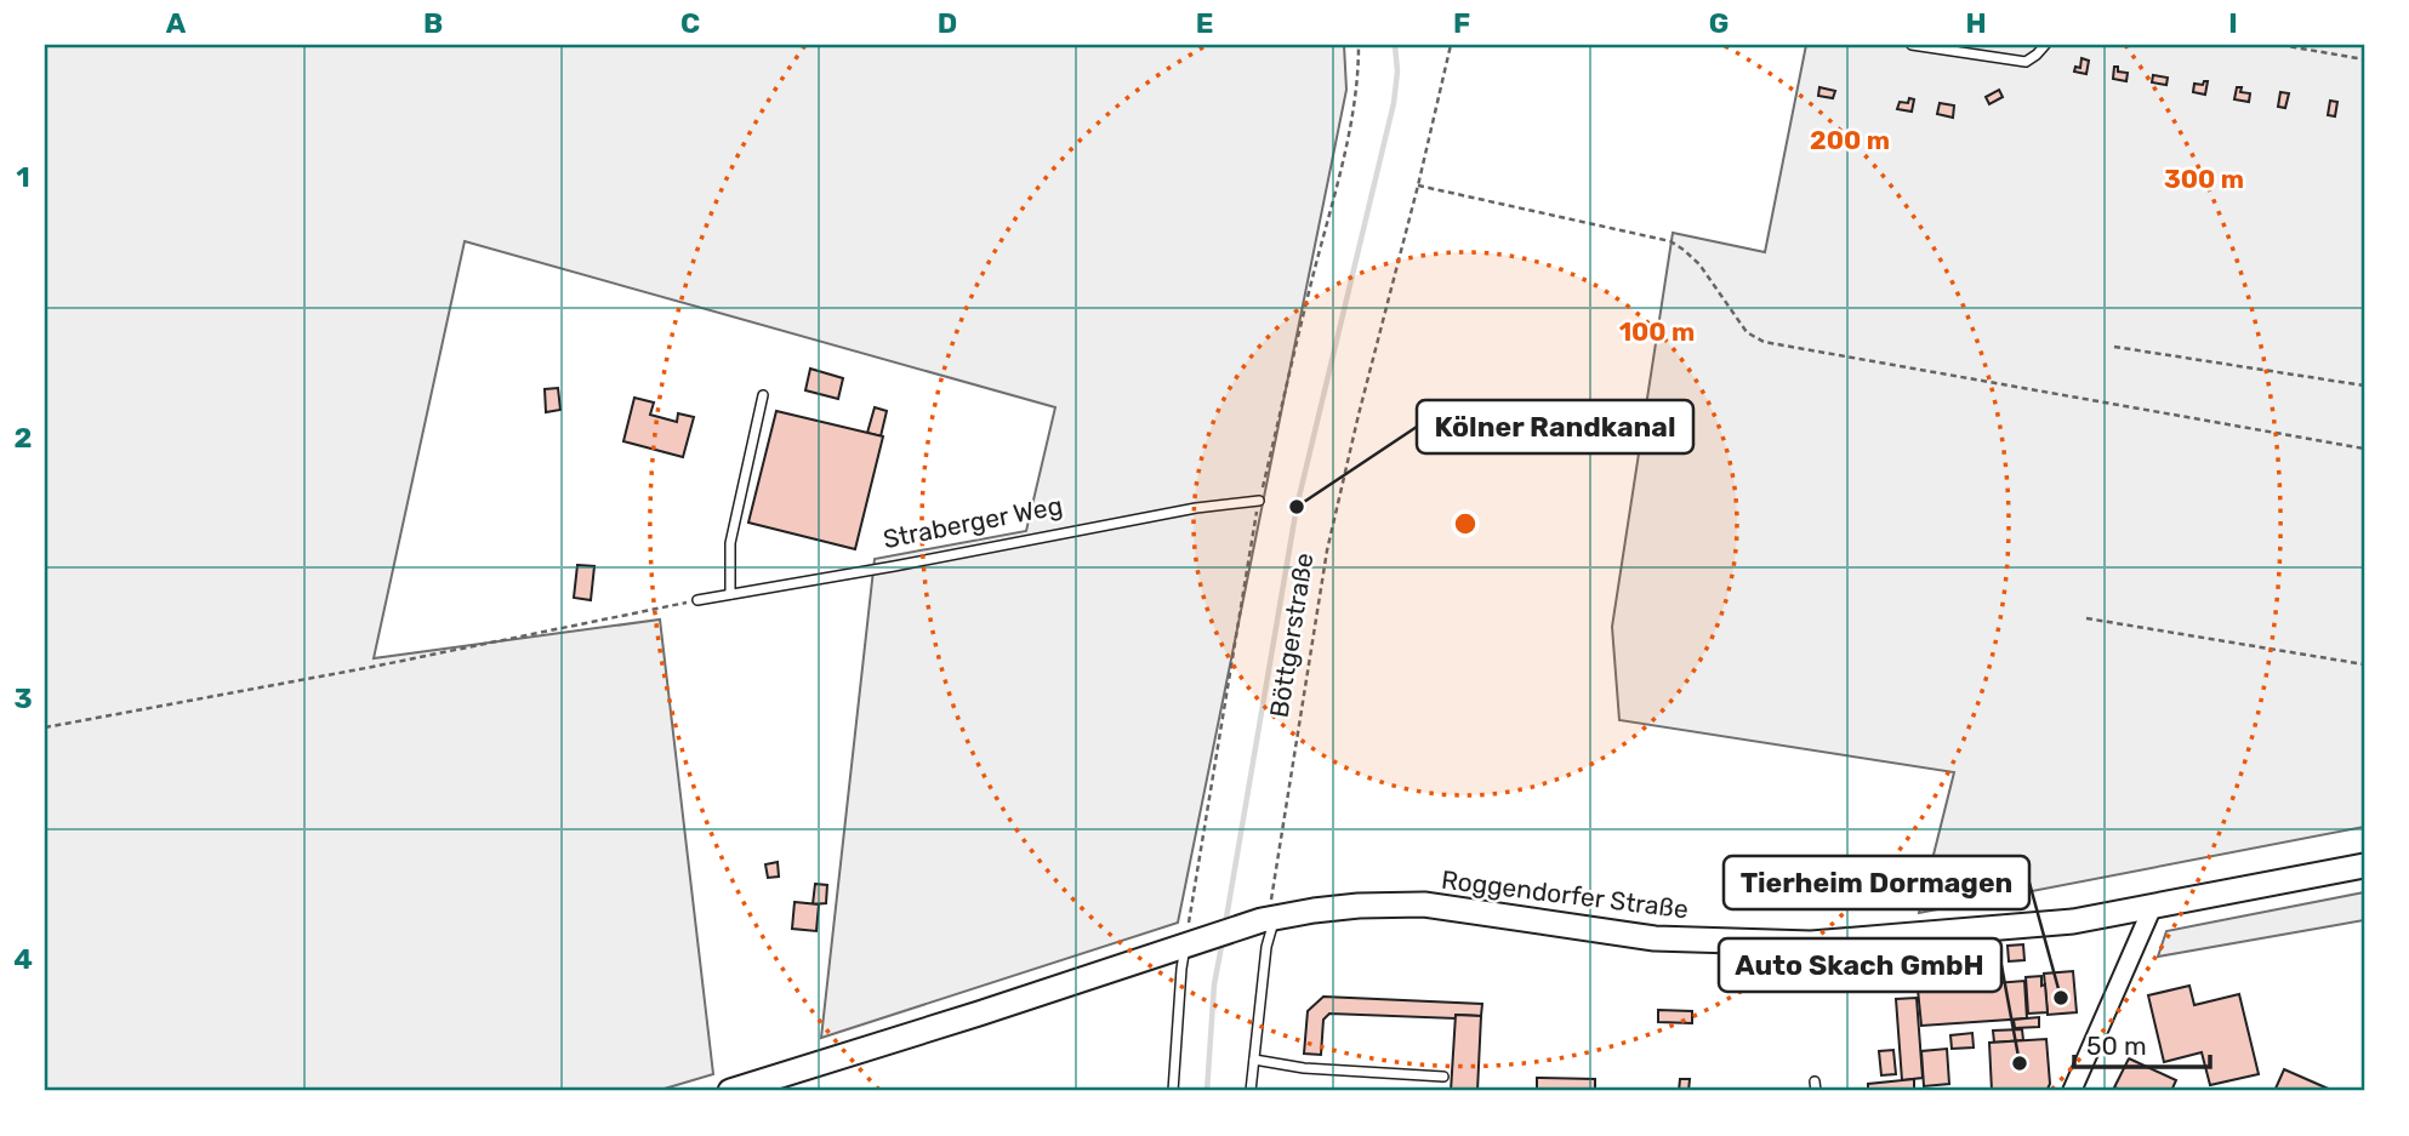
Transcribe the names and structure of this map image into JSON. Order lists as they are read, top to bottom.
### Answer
{
  "streets": {
    "main road": ["Roggendorfer Straße"],
    "lane": ["Straberger Weg"],
    "path": ["Böttgerstraße"]
  },
  "crossings": [
    ["Böttgerstraße", "Roggendorfer Straße"]
  ],
  "places": ["Kölner Randkanal", "Tierheim Dormagen", "Auto Skach GmbH"],
  "scale_bar": "50 m",
  "grid": {
    "columns": [
      "A",
      "B",
      "C",
      "D",
      "E",
      "F",
      "G",
      "H",
      "I"
    ],
    "rows": [
      "1",
      "2",
      "3",
      "4"
    ]
  },
  "rings": ["200 m", "300 m", "100 m"]
}
